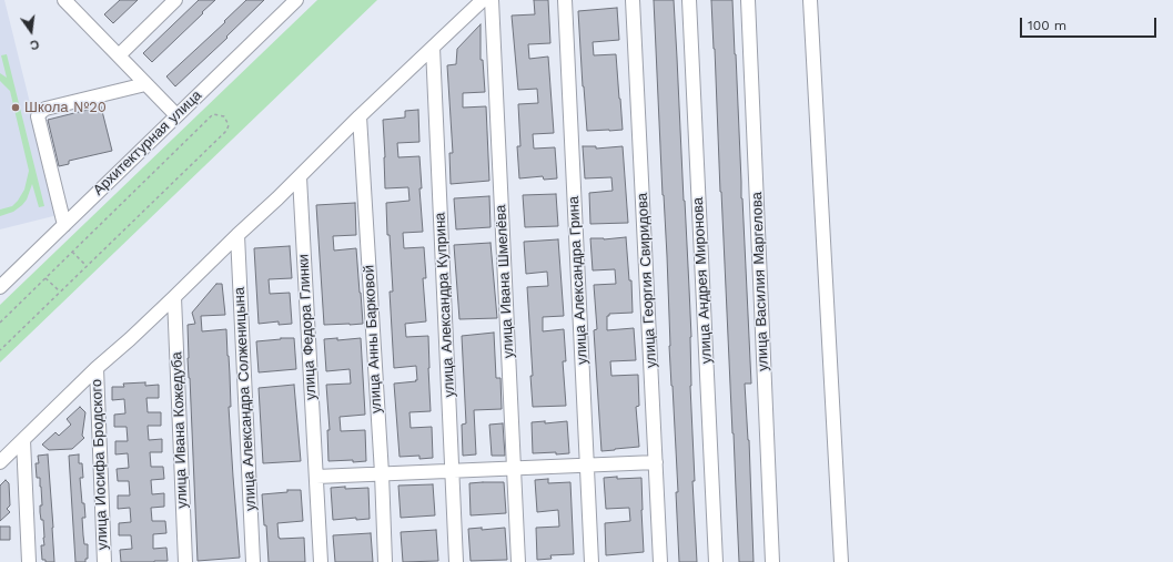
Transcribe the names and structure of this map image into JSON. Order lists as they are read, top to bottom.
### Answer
{
  "streets": {
    "street": [
      "Архитектурная улица",
      "улица Александра Грина",
      "улица Георгия Свиридова",
      "улица Андрея Миронова",
      "улица Ивана Шмелёва",
      "улица Василия Маргелова",
      "улица Александра Куприна",
      "улица Федора Глинки",
      "улица Анны Барковой",
      "улица Александра Солженицына",
      "улица Ивана Кожедуба",
      "улица Иосифа Бродского"
    ]
  },
  "places": ["Школа №20"],
  "scale_bar": "100 m",
  "north": "bottom"
}
